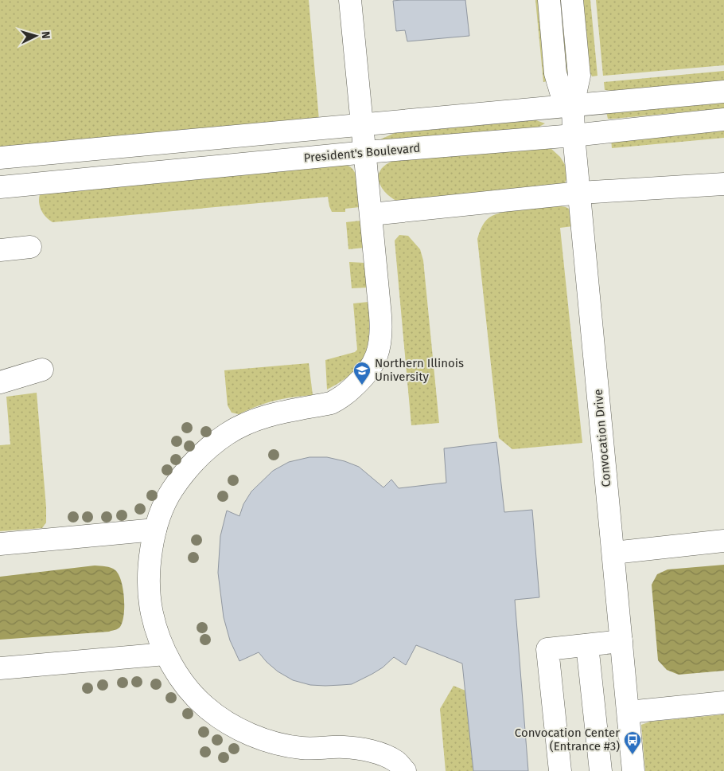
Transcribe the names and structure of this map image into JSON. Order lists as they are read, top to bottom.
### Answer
{
  "streets": {
    "street": ["President's Boulevard", "Convocation Drive"]
  },
  "crossings": [
    ["President's Boulevard", "Convocation Drive"]
  ],
  "places": {
    "school or university": ["Northern Illinois University"],
    "bus stop": ["Convocation Center (Entrance #3)"]
  },
  "north": "right"
}
